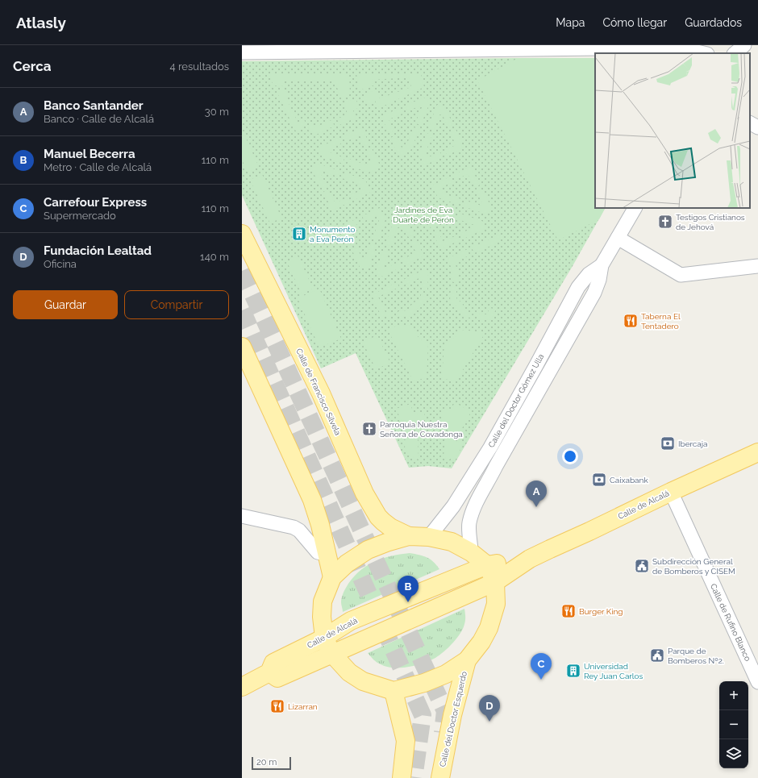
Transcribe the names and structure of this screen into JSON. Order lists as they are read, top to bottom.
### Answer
{
  "streets": {
    "main road": ["Calle de Francisco Silvela", "Calle de Alcalá", "Calle del Doctor Esquerdo"],
    "street": ["Calle del Doctor Gómez Ulla", "Calle de Rufino Blanco"]
  },
  "crossings": [
    ["Calle de Alcalá", "Calle de Rufino Blanco"]
  ],
  "parks": ["Jardines de Eva Duarte de Perón"],
  "places": {
    "church": ["Testigos Cristianos de Jehová", "Parroquia Nuestra Señora de Covadonga"],
    "building": ["Monumento a Eva Perón", "Universidad Rey Juan Carlos"],
    "restaurant": ["Taberna El Tentadero", "Burger King", "Lizarran"],
    "bank": ["Ibercaja", "Caixabank"],
    "public building": ["Subdirección General de Bomberos y CISEM", "Parque de Bomberos Nº2."]
  },
  "scale_bar": "20 m",
  "page": {
    "header": "Atlasly",
    "nav": ["Mapa", "Cómo llegar", "Guardados"],
    "heading": ["Cerca", "4 resultados"],
    "list": [
      {
        "mark": "A",
        "name": "Banco Santander",
        "note": "Banco · Calle de Alcalá",
        "value": "30 m"
      },
      {
        "mark": "B",
        "name": "Manuel Becerra",
        "note": "Metro · Calle de Alcalá",
        "value": "110 m"
      },
      {
        "mark": "C",
        "name": "Carrefour Express",
        "note": "Supermercado",
        "value": "110 m"
      },
      {
        "mark": "D",
        "name": "Fundación Lealtad",
        "note": "Oficina",
        "value": "140 m"
      }
    ],
    "buttons": ["Guardar", "Compartir"],
    "pins": [
      "A",
      "B",
      "C",
      "D"
    ],
    "map_buttons": ["+", "−"],
    "scale": "20 m"
  }
}
